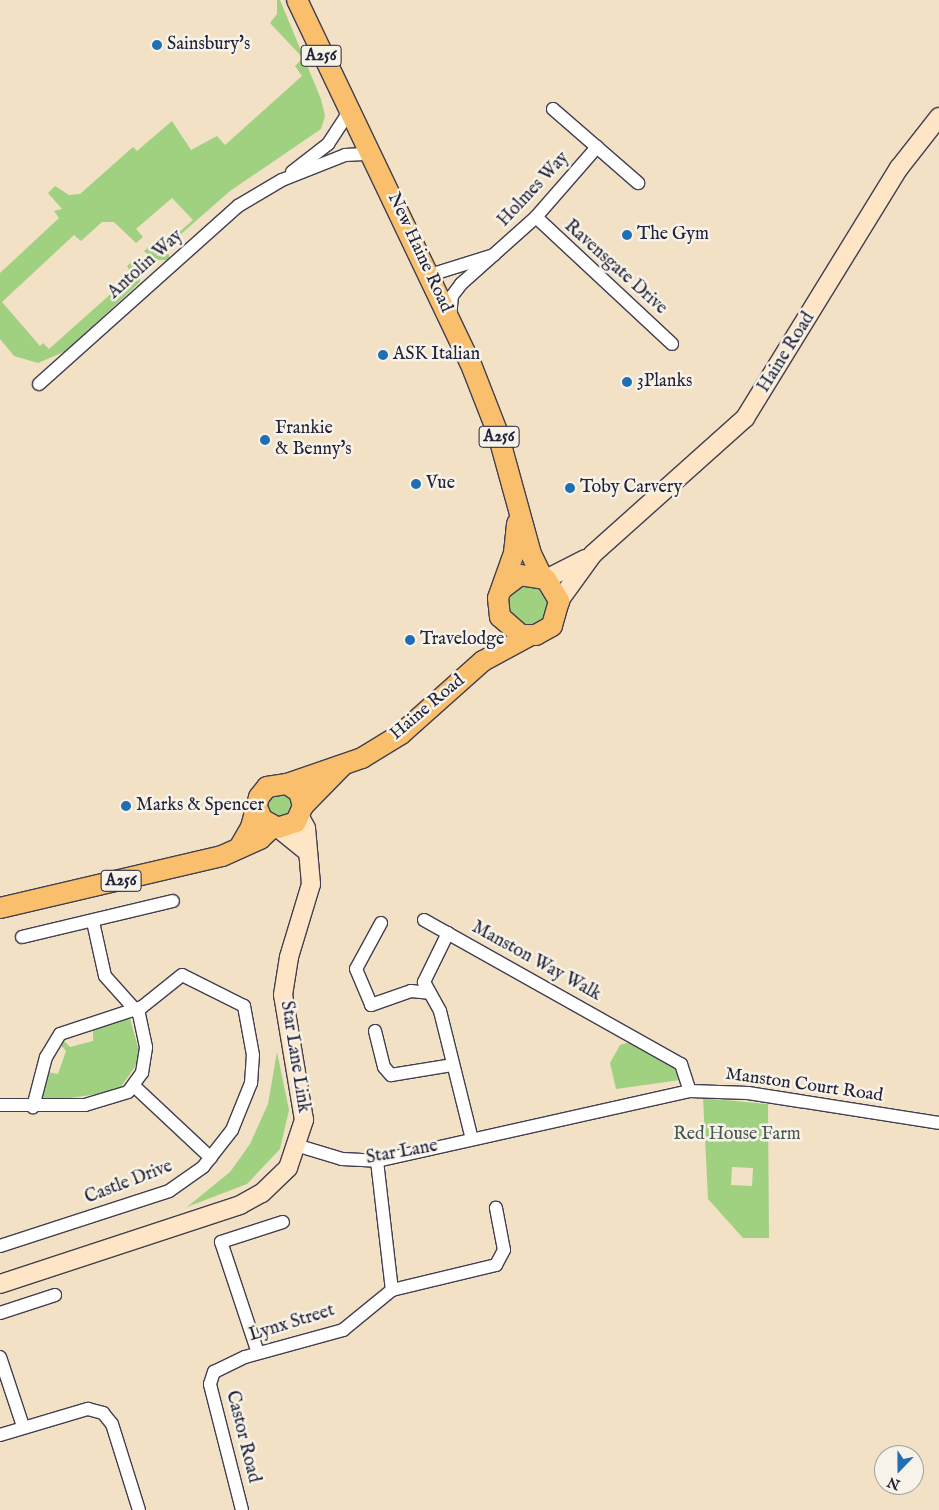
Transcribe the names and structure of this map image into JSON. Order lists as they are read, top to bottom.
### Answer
{
  "streets": {
    "main road": ["A256", "New Haine Road", "Haine Road"],
    "street": [
      "Holmes Way",
      "Antolin Way",
      "Ravensgate Drive",
      "Manston Way Walk",
      "Star Lane Link",
      "Manston Court Road",
      "Star Lane",
      "Castle Drive",
      "Lynx Street",
      "Castor Road"
    ]
  },
  "crossings": [
    ["Holmes Way", "New Haine Road"],
    ["Holmes Way", "Ravensgate Drive"],
    ["New Haine Road", "Antolin Way"],
    ["New Haine Road", "Haine Road"],
    ["Haine Road", "Star Lane Link"],
    ["Manston Way Walk", "Manston Court Road"],
    ["Manston Way Walk", "Star Lane"],
    ["Star Lane Link", "Star Lane"],
    ["Manston Court Road", "Star Lane"],
    ["Lynx Street", "Castor Road"]
  ],
  "parks": ["Red House Farm"],
  "places": [
    "Sainsbury's",
    "The Gym",
    "ASK Italian",
    "3Planks",
    "Frankie & Benny's",
    "Vue",
    "Toby Carvery",
    "Travelodge",
    "Marks & Spencer"
  ],
  "north": "bottom"
}
